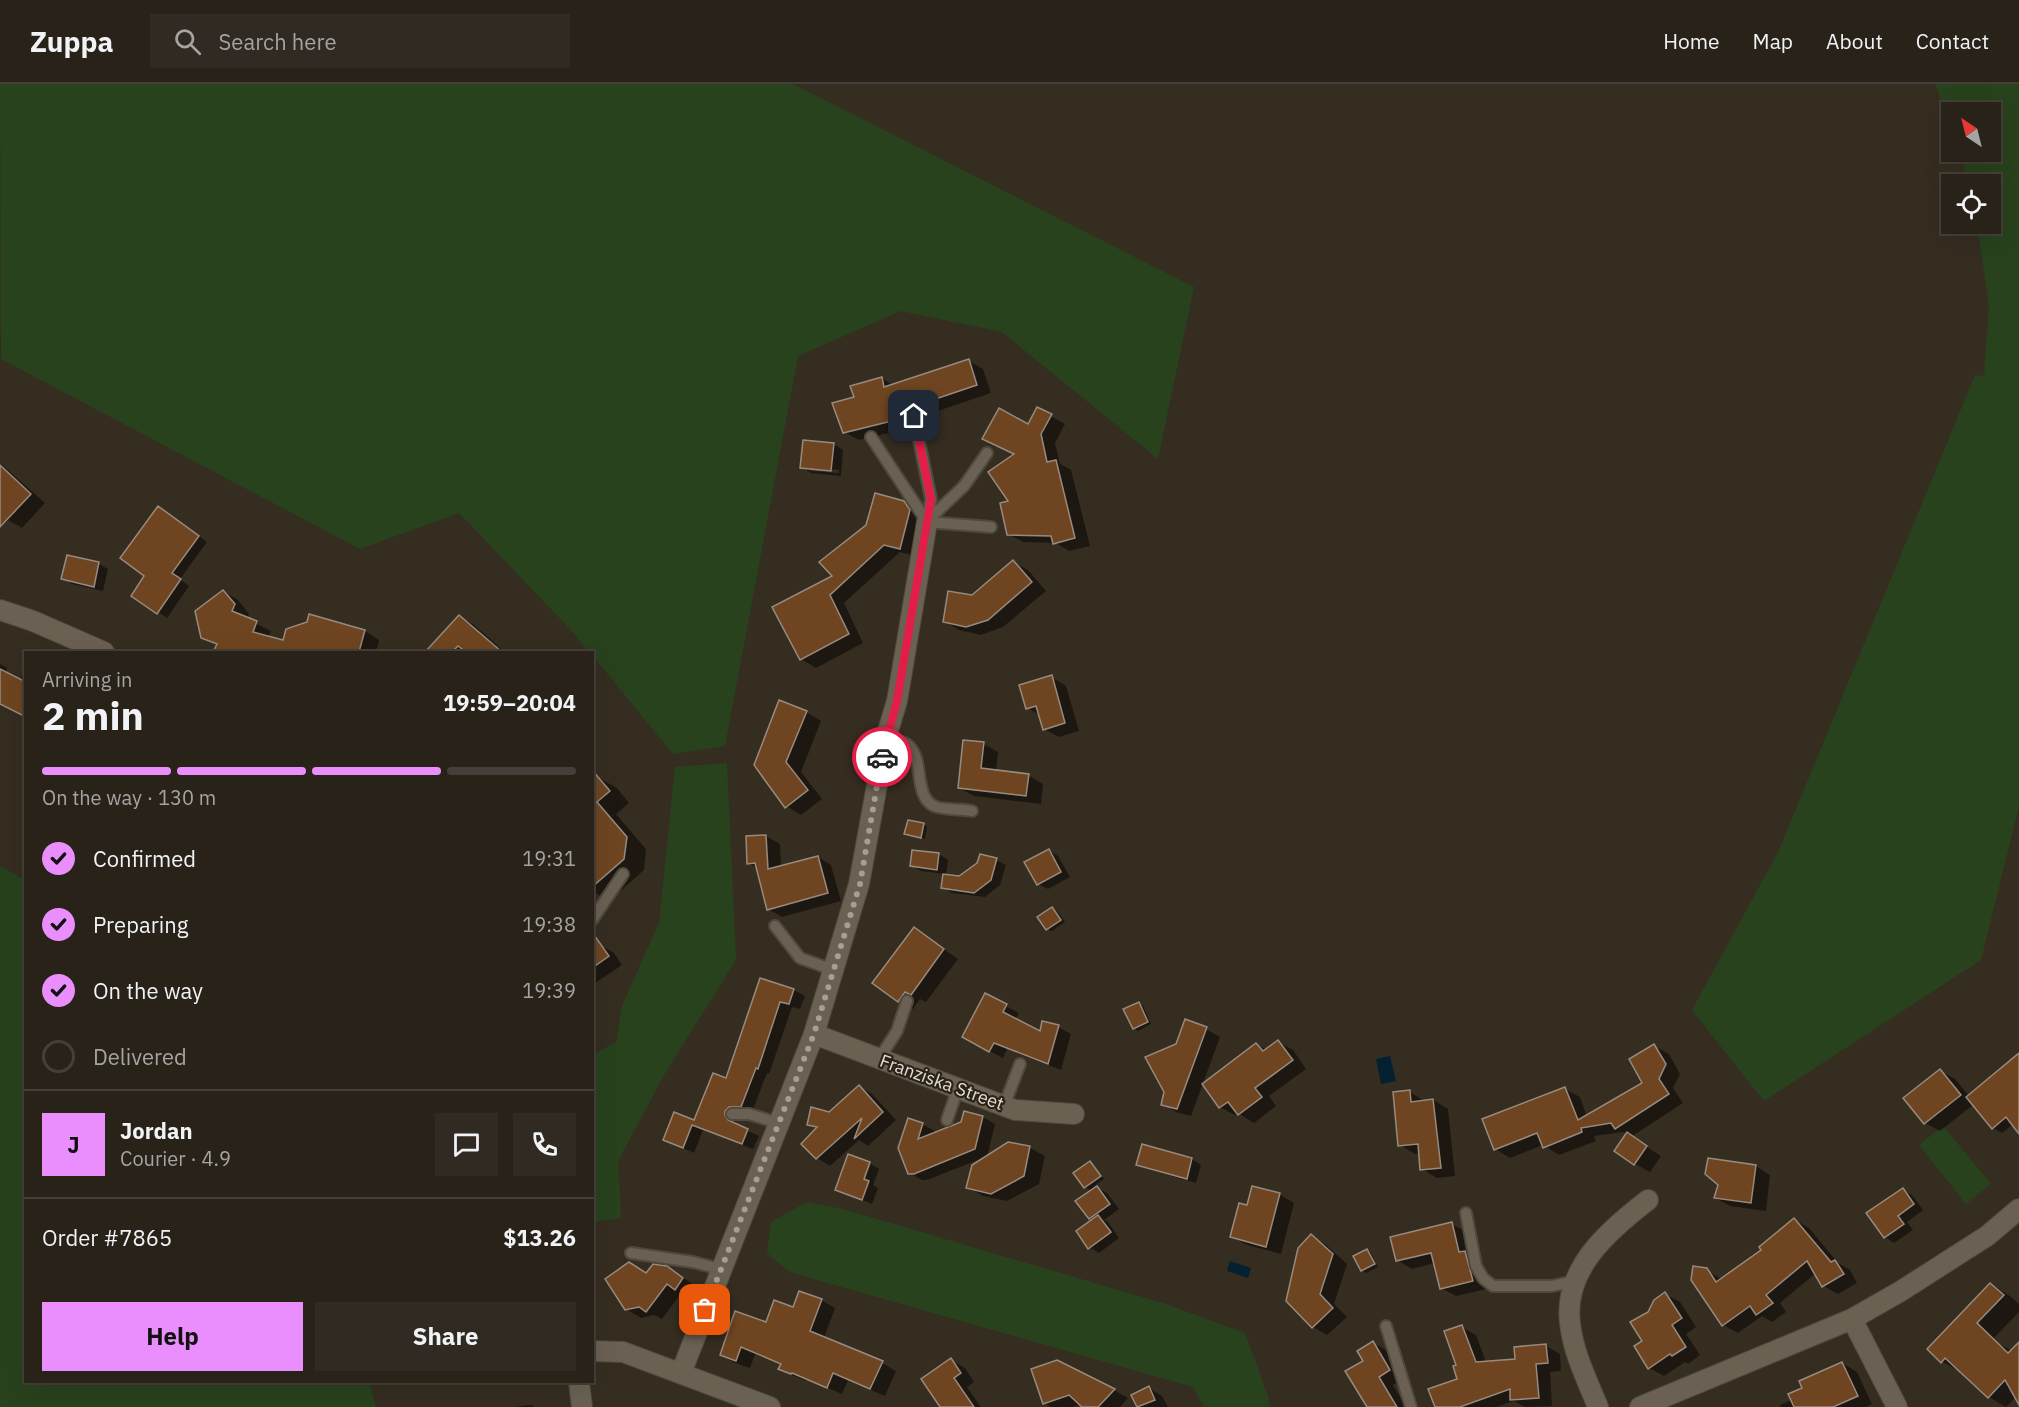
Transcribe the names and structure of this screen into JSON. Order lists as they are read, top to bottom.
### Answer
{
  "streets": {
    "street": ["Franziska Street"]
  },
  "north": "top left",
  "page": {
    "header": "Zuppa",
    "search": "Search here",
    "nav": [
      "Home",
      "Map",
      "About",
      "Contact"
    ],
    "heading": ["2 min", "Arriving in", "19:59–20:04"],
    "panel": [
      "Jordan",
      "Courier · 4.9",
      "Order #7865",
      "$13.26"
    ],
    "bar": "On the way · 130 m",
    "list": [
      ["Confirmed", "19:31"],
      ["Preparing", "19:38"],
      ["On the way", "19:39"],
      "Delivered"
    ],
    "round": "J",
    "buttons": ["Help", "Share"]
  }
}
